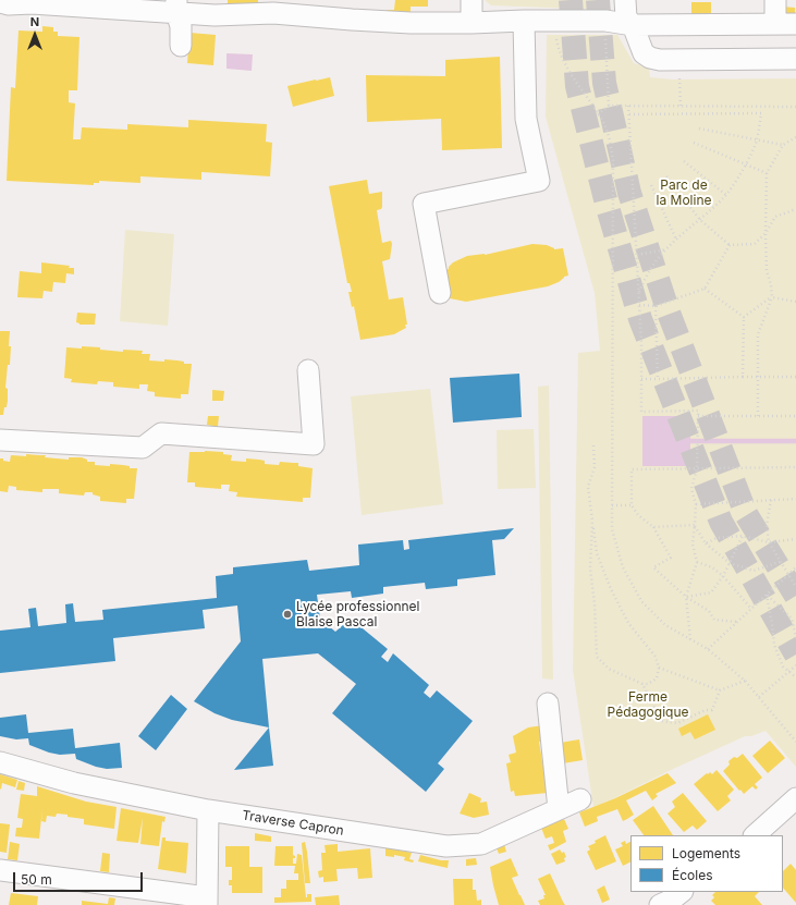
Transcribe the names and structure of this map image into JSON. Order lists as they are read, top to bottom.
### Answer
{
  "streets": {
    "street": ["Traverse Capron"]
  },
  "parks": ["Parc de la Moline", "Ferme Pédagogique"],
  "places": ["Lycée professionnel Blaise Pascal"],
  "legend": ["Logements", "Écoles"],
  "scale_bar": "50 m",
  "north": "top"
}
